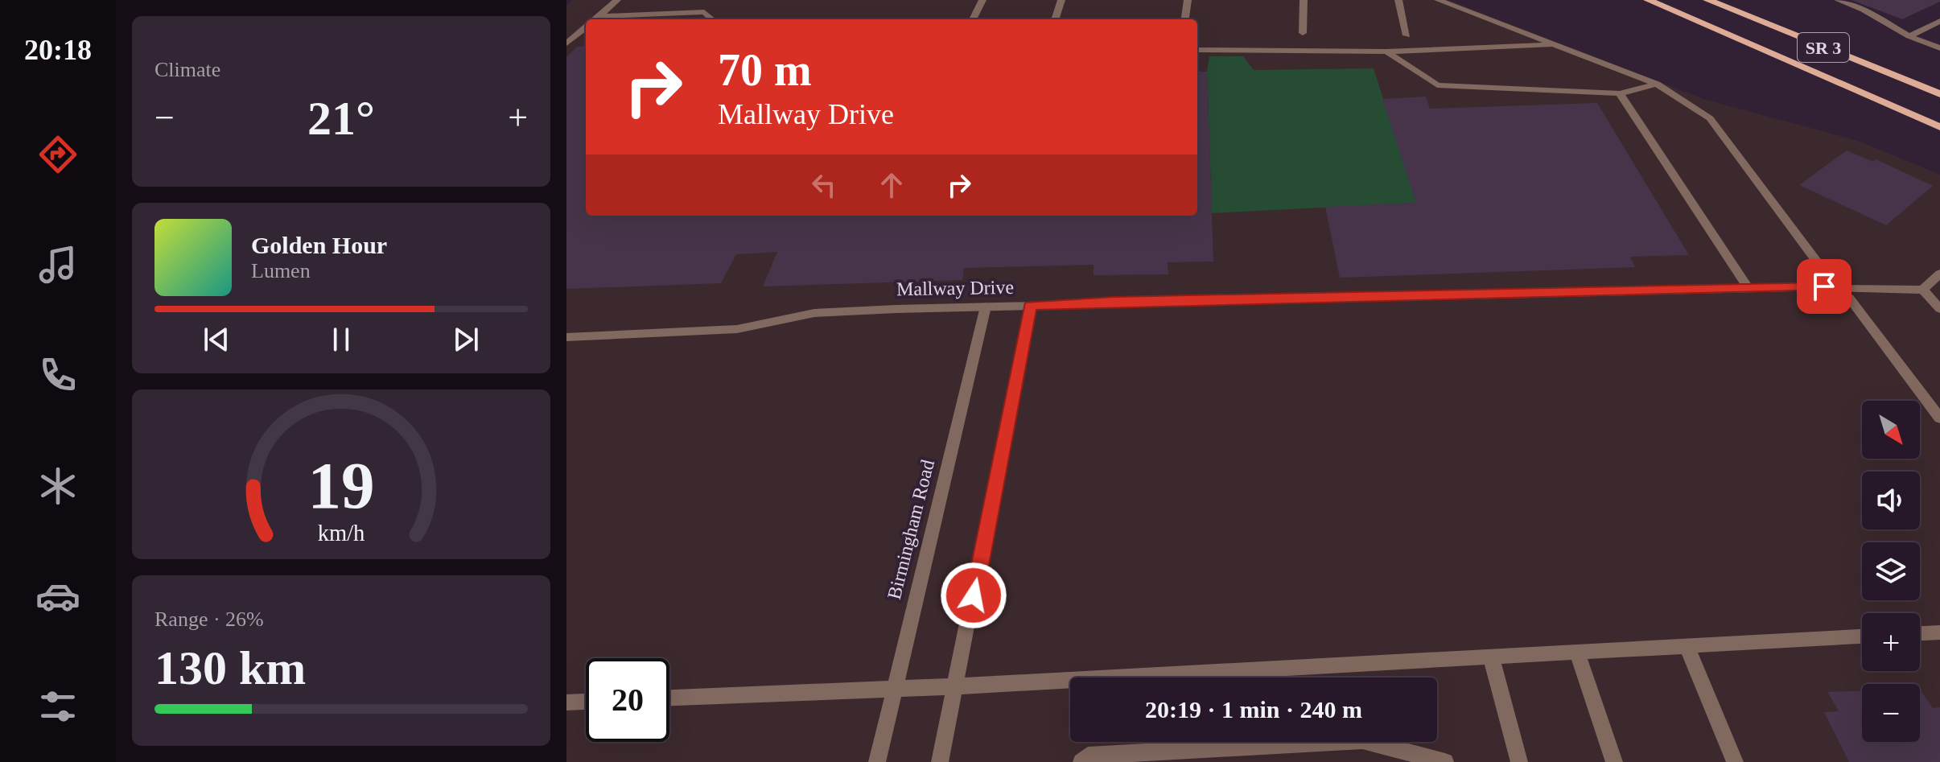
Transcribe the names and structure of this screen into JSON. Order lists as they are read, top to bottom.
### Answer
{
  "streets": {
    "main road": ["SR 3"],
    "street": ["Mallway Drive", "Birmingham Road"]
  },
  "crossings": [
    ["Mallway Drive", "Birmingham Road"]
  ],
  "north": "bottom right",
  "page": {
    "tabs": "20:18",
    "tile": [
      "Climate",
      ["Range · 26%", "130 km"]
    ],
    "turn": ["70 m", "Mallway Drive"],
    "heat": ["−", "21°", "+"],
    "song": ["Golden Hour", "Lumen"],
    "map_buttons": ["+", "−"],
    "limit": "20",
    "trip": "20:19 · 1 min · 240 m",
    "gauge": ["19", "km/h"]
  }
}
